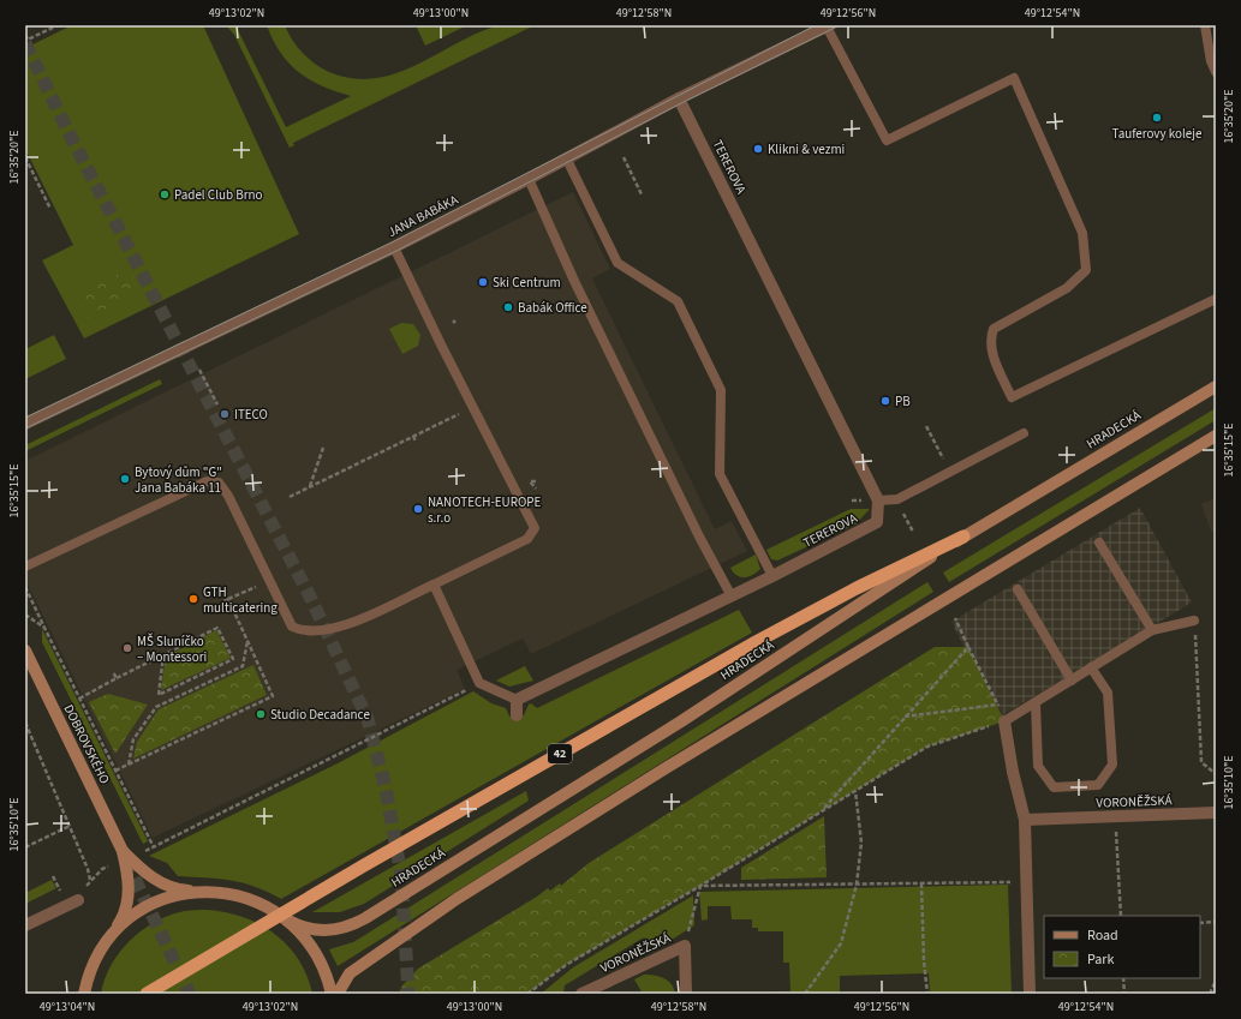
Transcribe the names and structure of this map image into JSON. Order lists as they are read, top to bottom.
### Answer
{
  "streets": {
    "highway": ["42"],
    "main road": ["HRADECKÁ", "DOBROVSKÉHO"],
    "street": ["TEREROVA", "JANA BABÁKA", "VORONĚŽSKÁ"]
  },
  "crossings": [
    ["TEREROVA", "JANA BABÁKA"],
    ["HRADECKÁ", "42"]
  ],
  "places": [
    "Tauferovy koleje",
    "Klikni & vezmi",
    "Padel Club Brno",
    "Ski Centrum",
    "Babák Office",
    "PB",
    "ITECO",
    "Bytový dům \"G\" Jana Babáka 11",
    "NANOTECH-EUROPE s.r.o",
    "GTH multicatering",
    "MŠ Sluníčko – Montessori",
    "Studio Decadance"
  ],
  "legend": ["Road", "Park"],
  "coordinates": [
    "49°13'02\"N",
    "49°13'00\"N",
    "49°12'58\"N",
    "49°12'56\"N",
    "49°12'54\"N",
    "16°35'20\"E",
    "16°35'15\"E",
    "16°35'10\"E",
    "49°13'04\"N"
  ]
}
